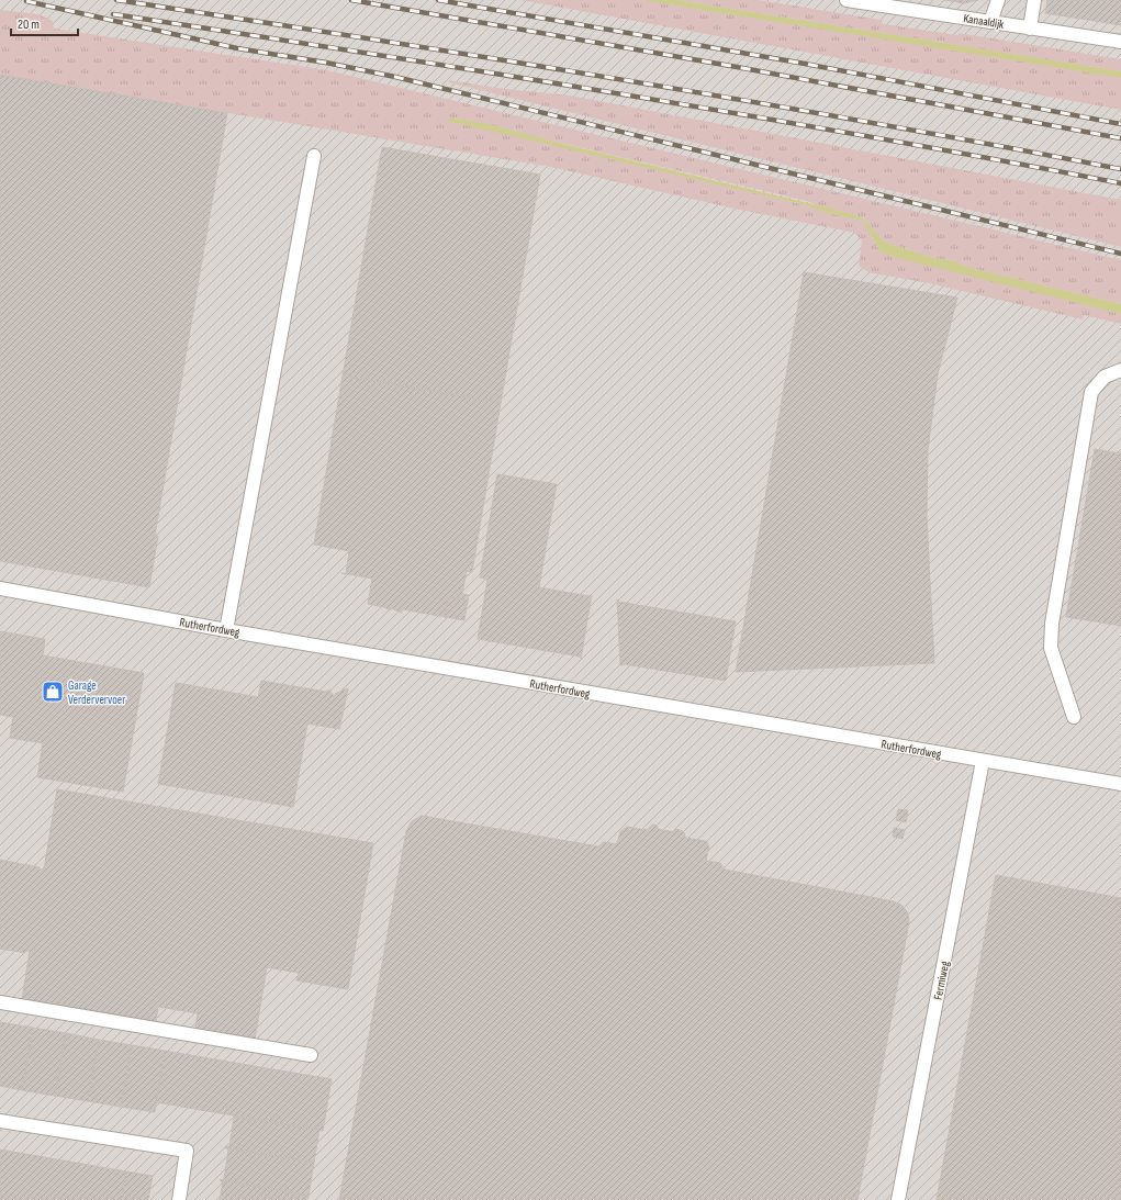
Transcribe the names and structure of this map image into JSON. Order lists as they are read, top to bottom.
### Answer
{
  "streets": {
    "street": ["Kanaaldijk", "Rutherfordweg", "Fermiweg"]
  },
  "crossings": [
    ["Rutherfordweg", "Fermiweg"]
  ],
  "places": {
    "shop": ["Garage Verdervervoer"]
  },
  "scale_bar": "20 m"
}
